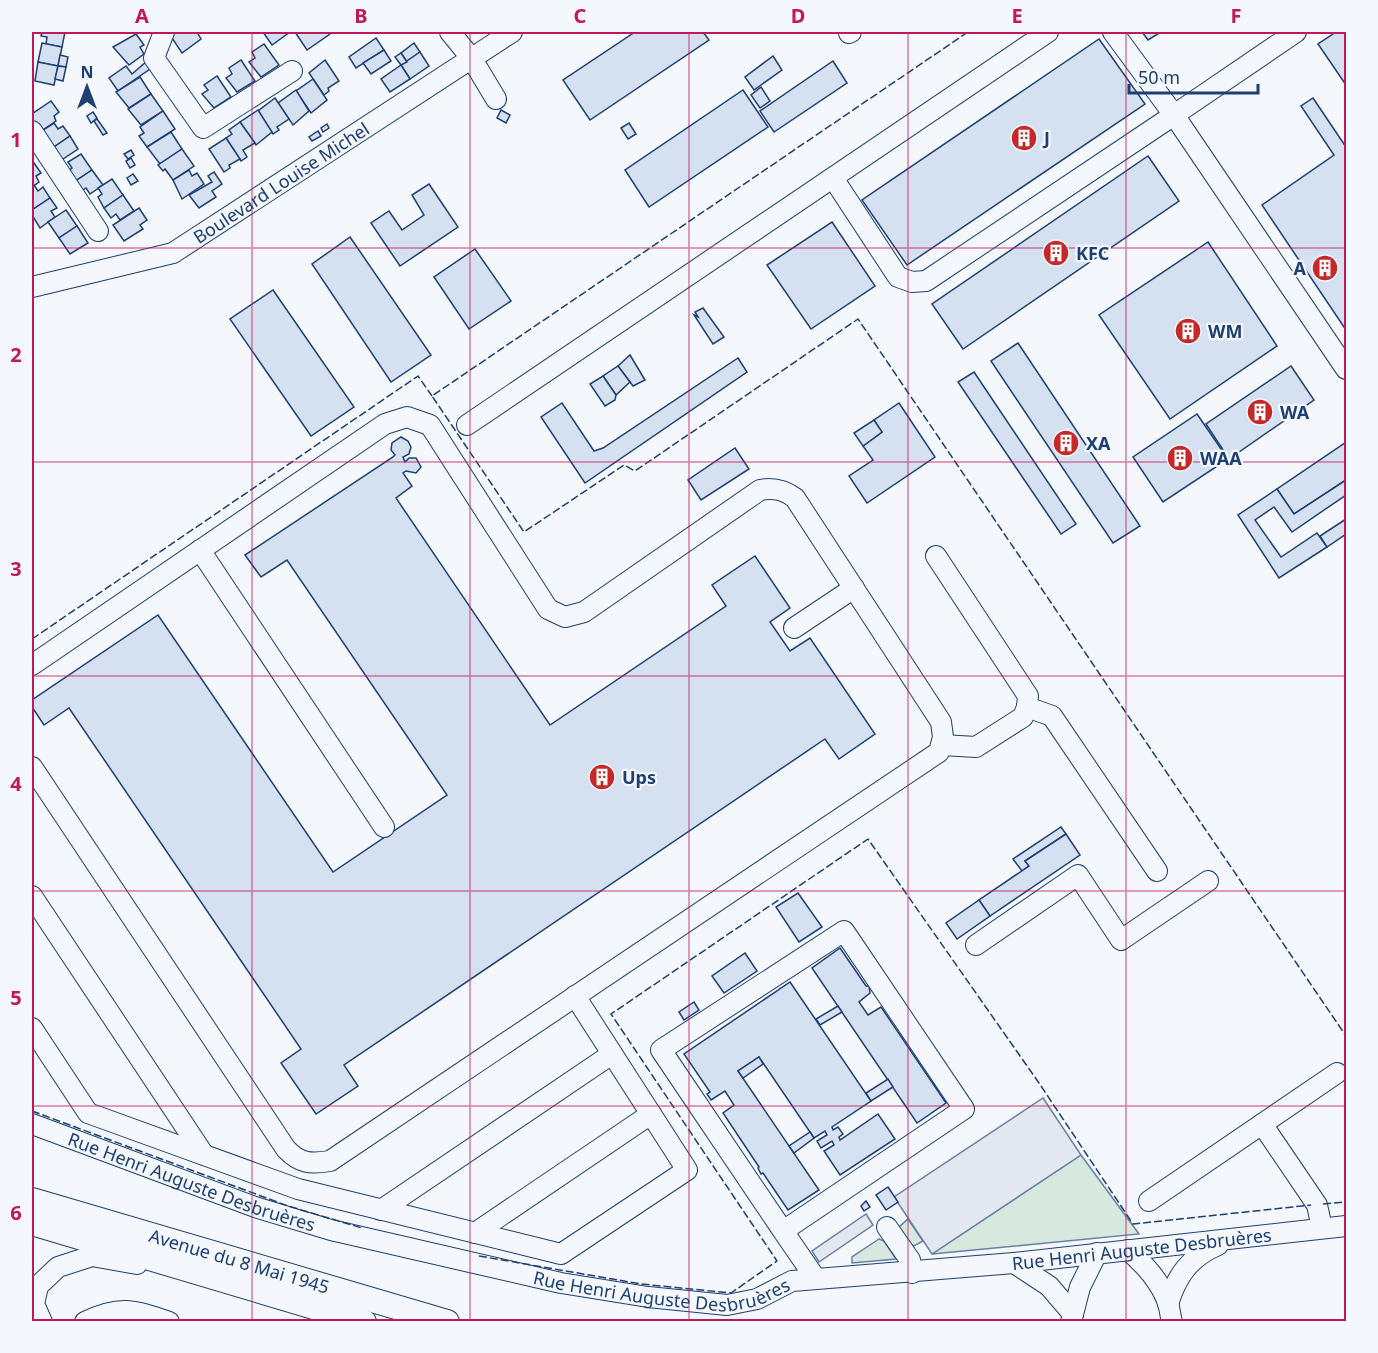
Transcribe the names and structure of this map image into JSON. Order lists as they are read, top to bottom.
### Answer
{
  "streets": {
    "main road": ["Avenue du 8 Mai 1945"],
    "street": ["Boulevard Louise Michel", "Rue Henri Auguste Desbruères"]
  },
  "places": {
    "building": [
      "J",
      "KFC",
      "A",
      "WM",
      "WA",
      "XA",
      "WAA",
      "Ups"
    ]
  },
  "scale_bar": "50 m",
  "north": "top",
  "grid": {
    "columns": [
      "A",
      "B",
      "C",
      "D",
      "E",
      "F"
    ],
    "rows": [
      "1",
      "2",
      "3",
      "4",
      "5",
      "6"
    ]
  }
}
